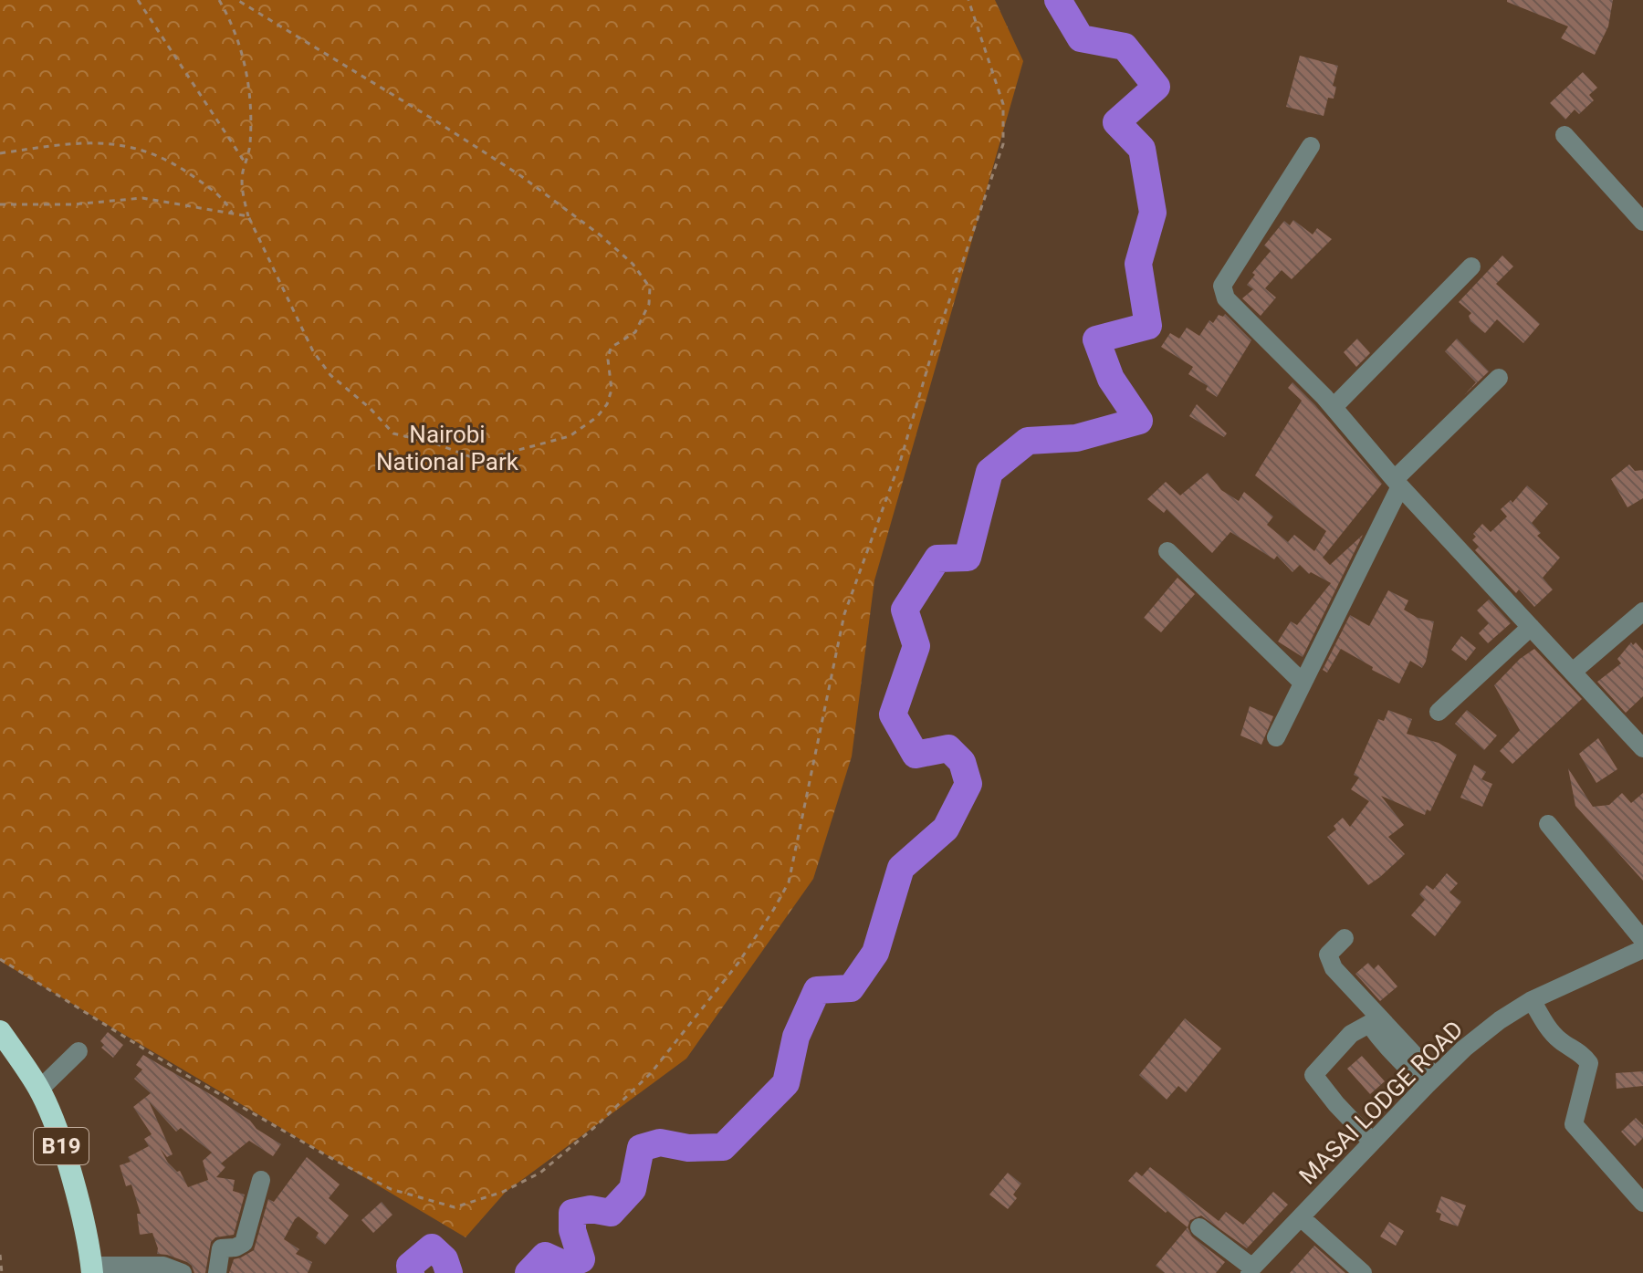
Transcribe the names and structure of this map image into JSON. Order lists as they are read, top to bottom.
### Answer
{
  "streets": {
    "highway": ["B19"],
    "street": ["MASAI LODGE ROAD"]
  },
  "parks": ["Nairobi National Park"]
}
